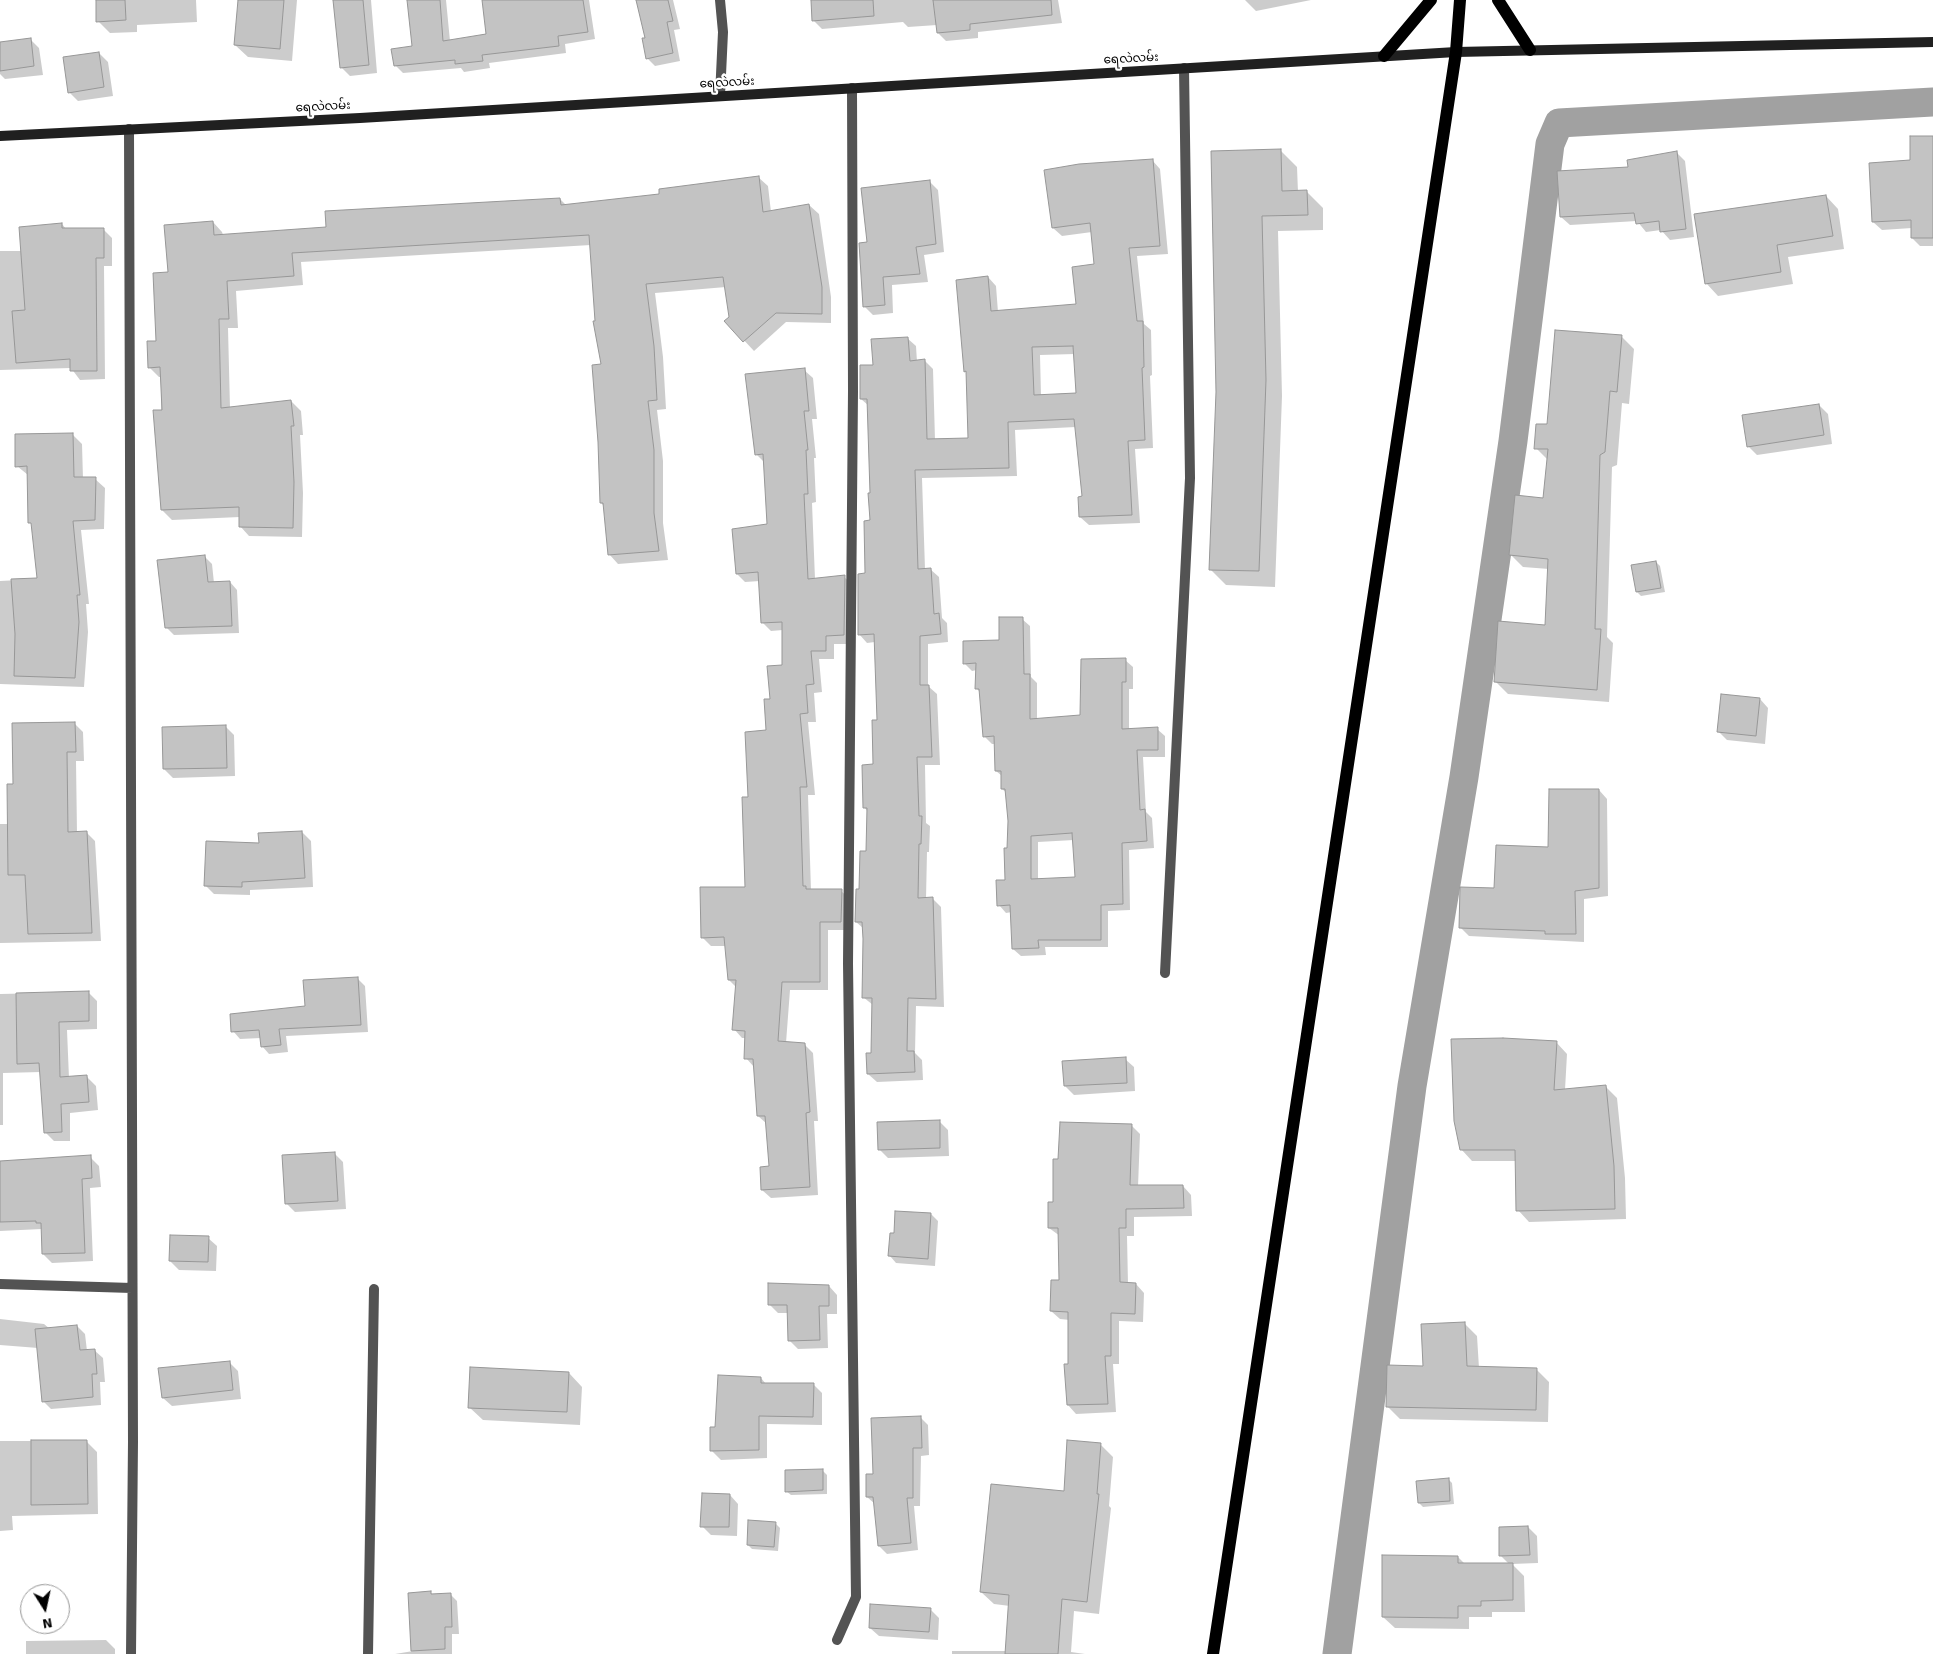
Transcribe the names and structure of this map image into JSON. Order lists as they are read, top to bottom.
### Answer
{
  "streets": {
    "main road": ["ရေလဲလမ်း"]
  },
  "north": "bottom"
}
